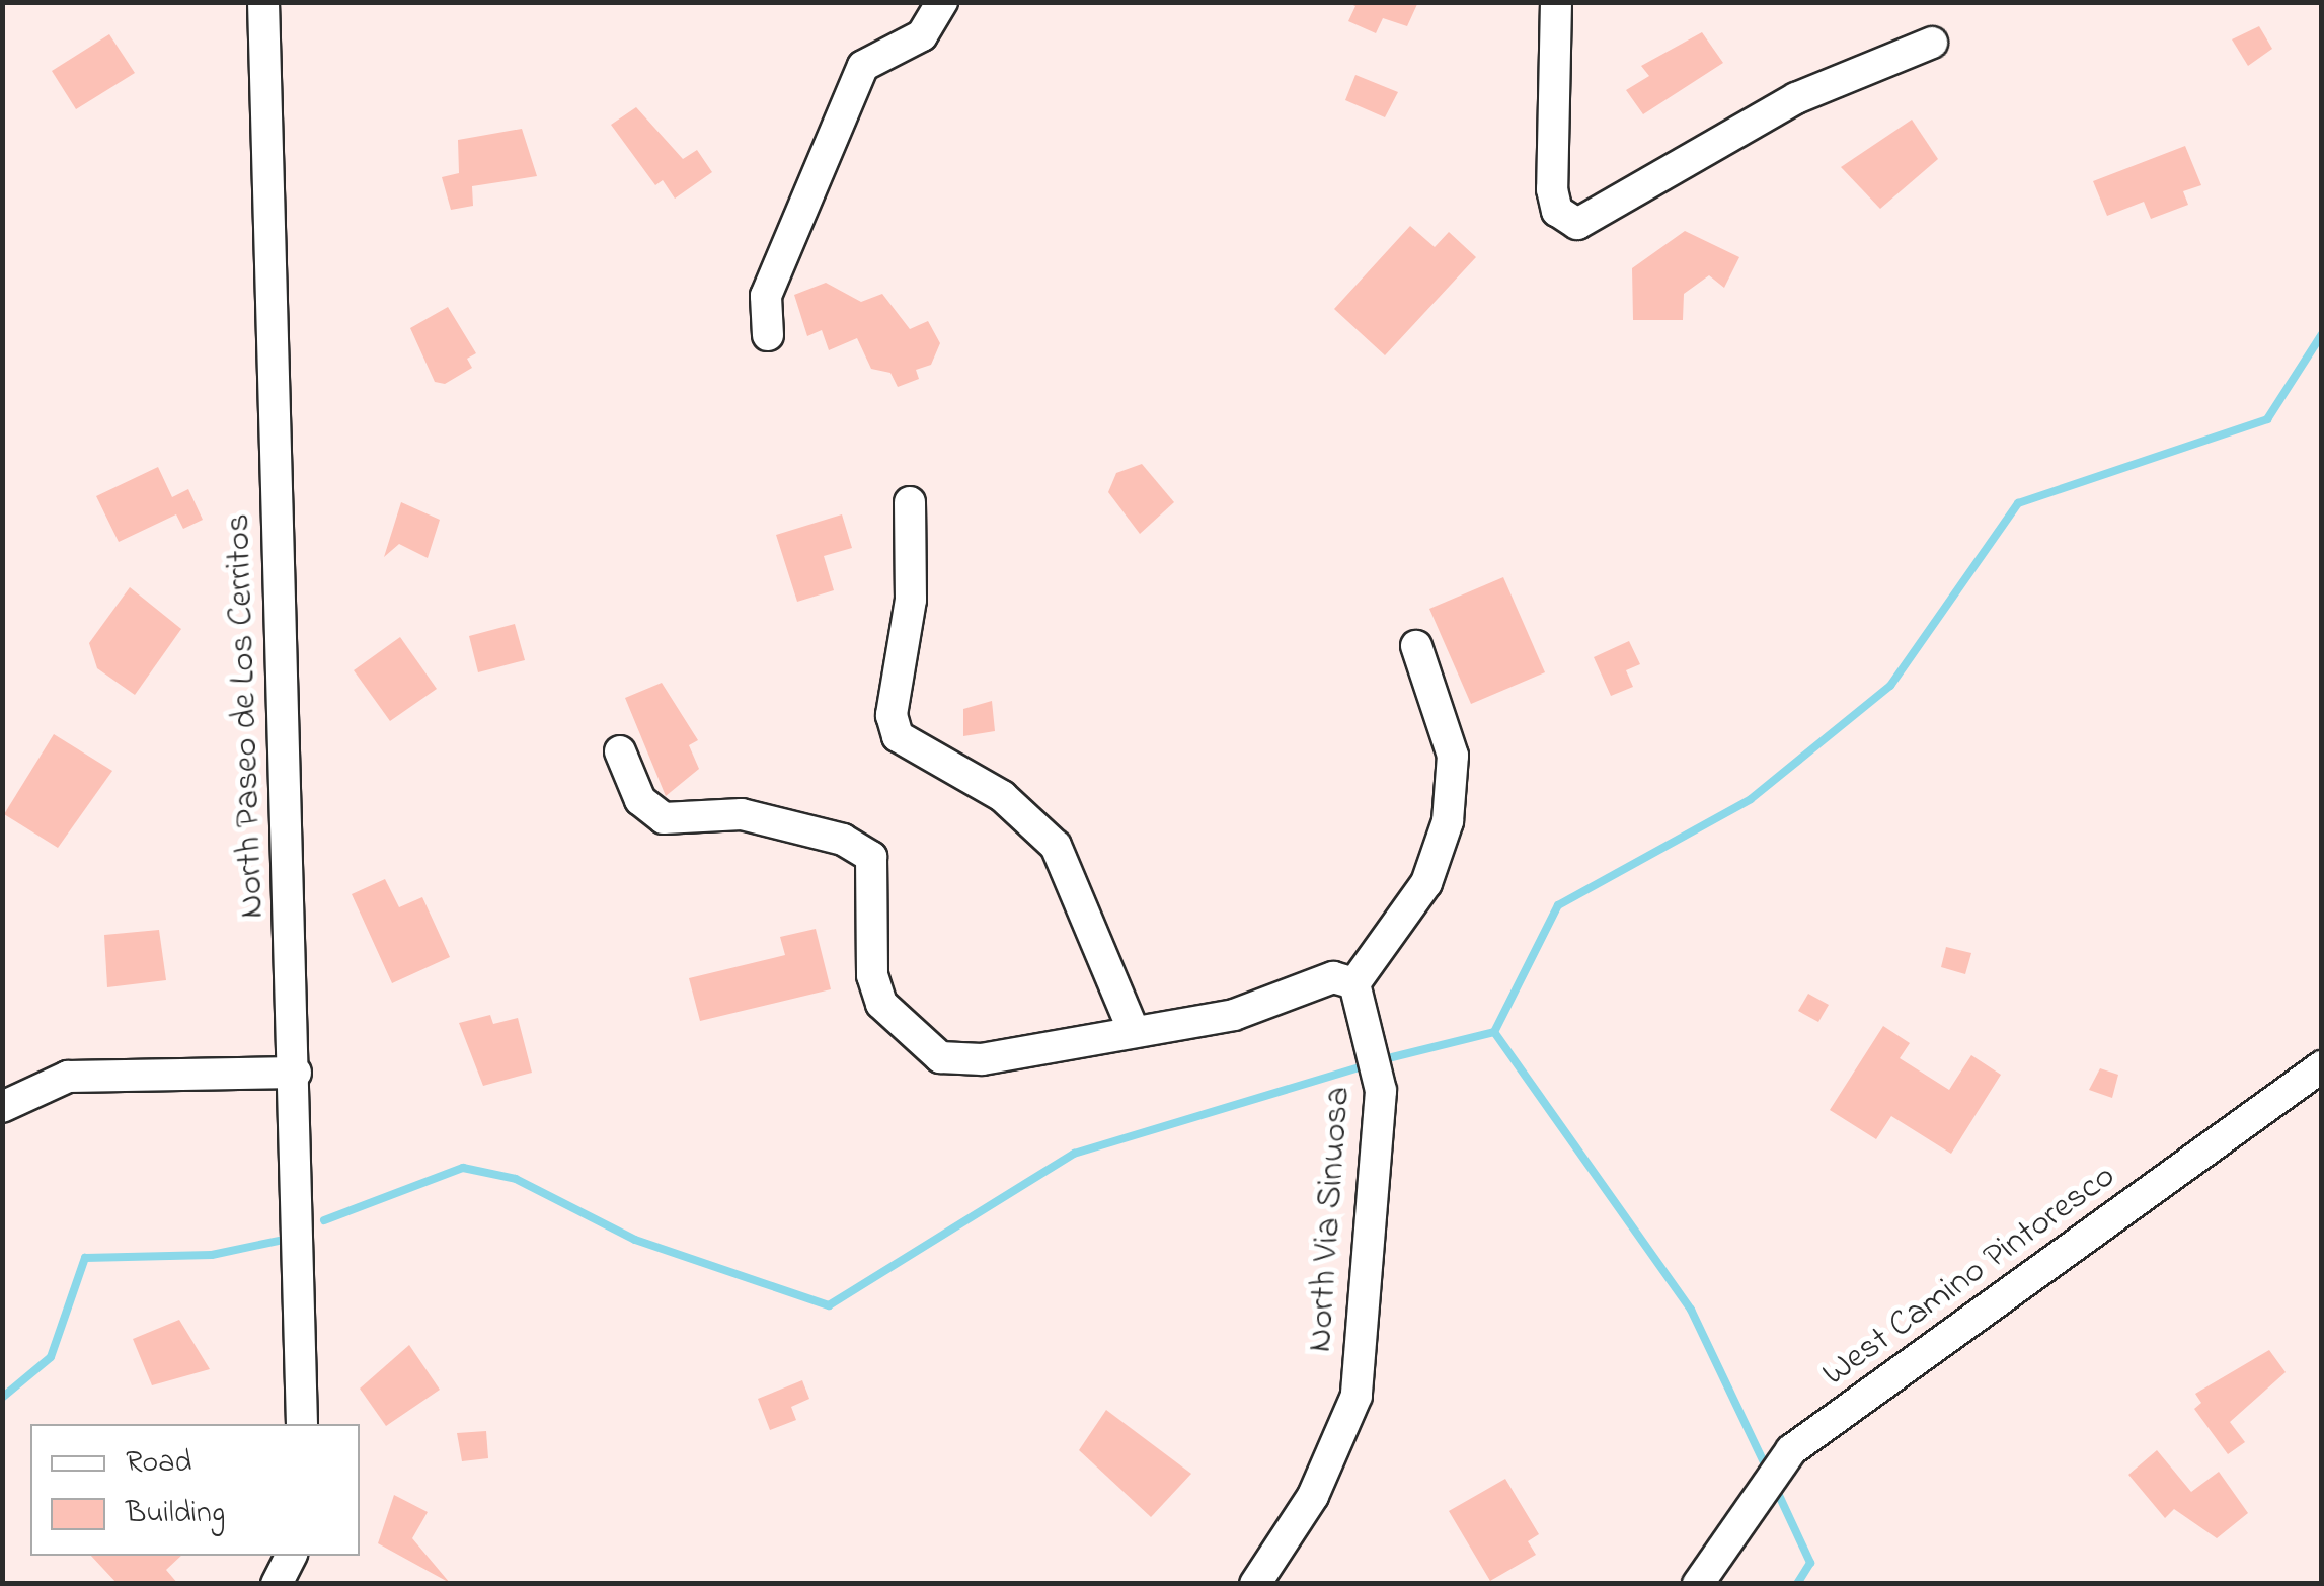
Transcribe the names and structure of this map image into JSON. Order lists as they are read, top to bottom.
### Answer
{
  "streets": {
    "street": ["North Paseo de Los Cerritos", "North Via Sinuosa", "West Camino Pintoresco"]
  },
  "legend": ["Road", "Building"]
}
